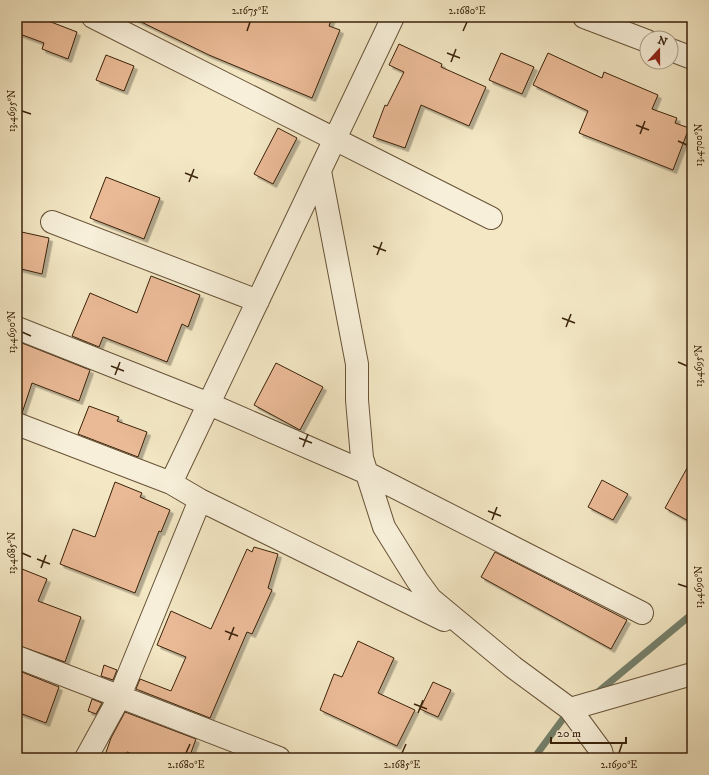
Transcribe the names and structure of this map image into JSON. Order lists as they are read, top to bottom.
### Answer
{
  "scale_bar": "20 m",
  "north": "top",
  "coordinates": [
    "2.1675°E",
    "2.1680°E",
    "13.4695°N",
    "13.4700°N",
    "13.4690°N",
    "13.4685°N",
    "2.1685°E",
    "2.1690°E"
  ]
}
